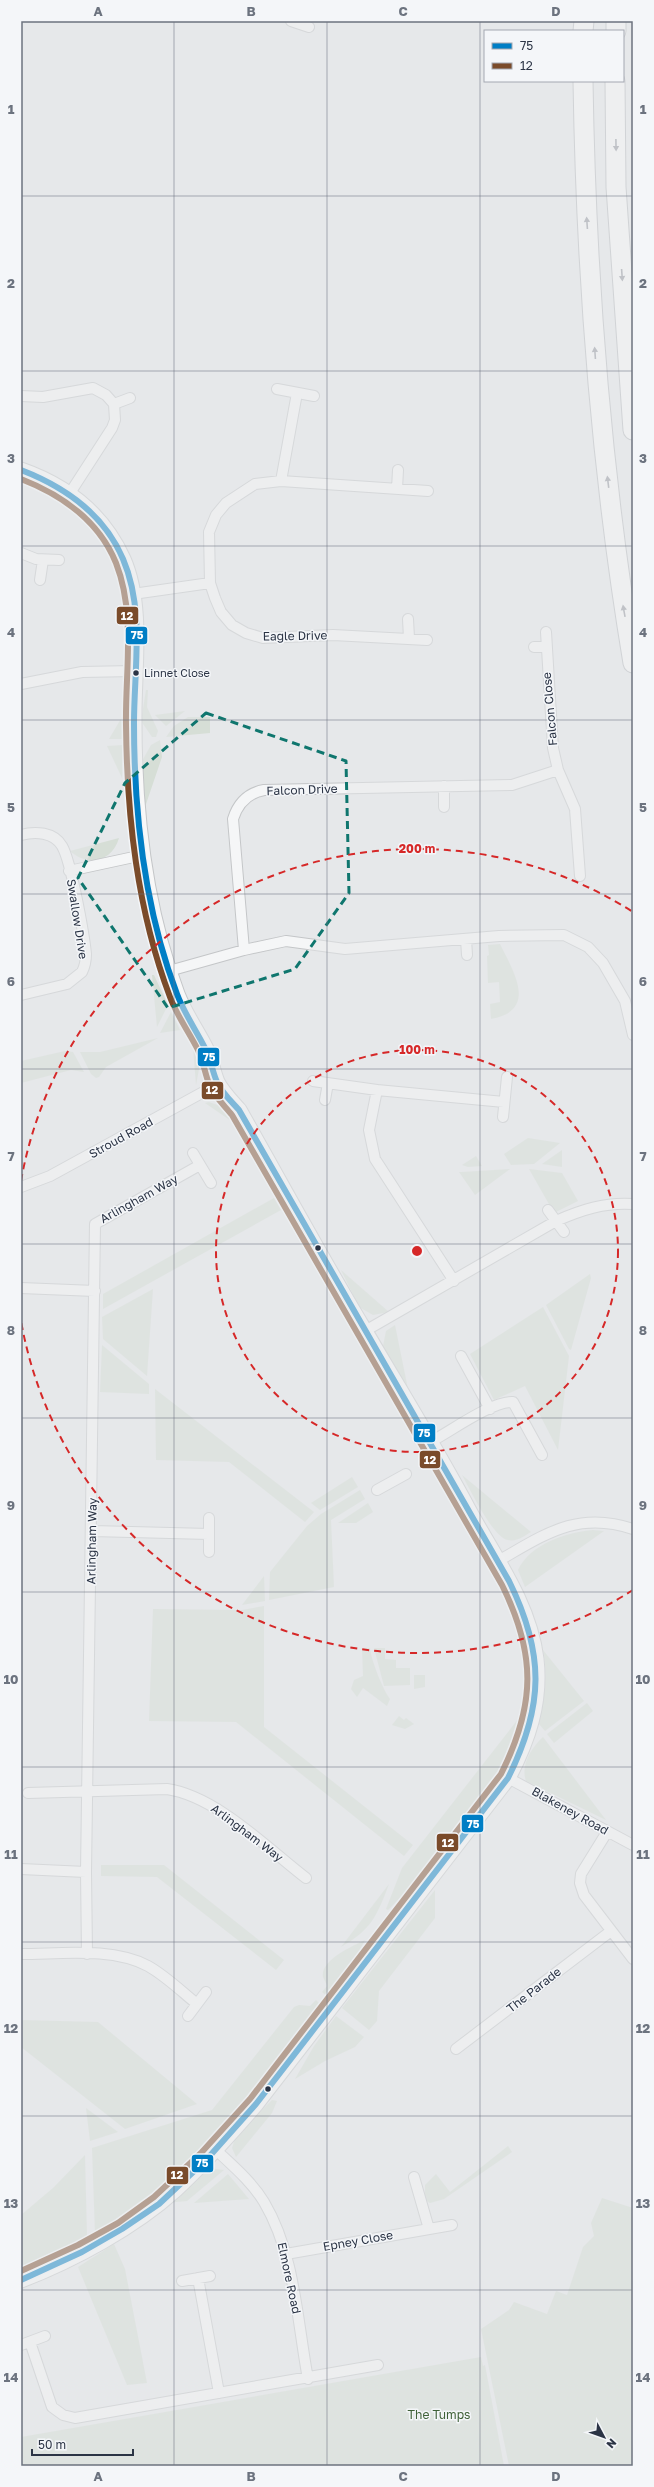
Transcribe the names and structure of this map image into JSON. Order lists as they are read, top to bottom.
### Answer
{
  "streets": {
    "street": [
      "Eagle Drive",
      "Falcon Close",
      "Falcon Drive",
      "Swallow Drive",
      "Stroud Road",
      "Arlingham Way",
      "Blakeney Road",
      "The Parade",
      "Epney Close",
      "Elmore Road"
    ]
  },
  "crossings": [
    ["Falcon Close", "Falcon Drive"],
    ["Epney Close", "Elmore Road"]
  ],
  "parks": ["The Tumps"],
  "places": ["Linnet Close"],
  "lines": ["transit line 75", "transit line 12"],
  "legend": ["75", "12"],
  "scale_bar": "50 m",
  "north": "bottom right",
  "grid": {
    "columns": [
      "A",
      "B",
      "C",
      "D"
    ],
    "rows": [
      "1",
      "2",
      "3",
      "4",
      "5",
      "6",
      "7",
      "8",
      "9",
      "10",
      "11",
      "12",
      "13",
      "14"
    ]
  },
  "rings": ["200 m", "100 m"]
}
